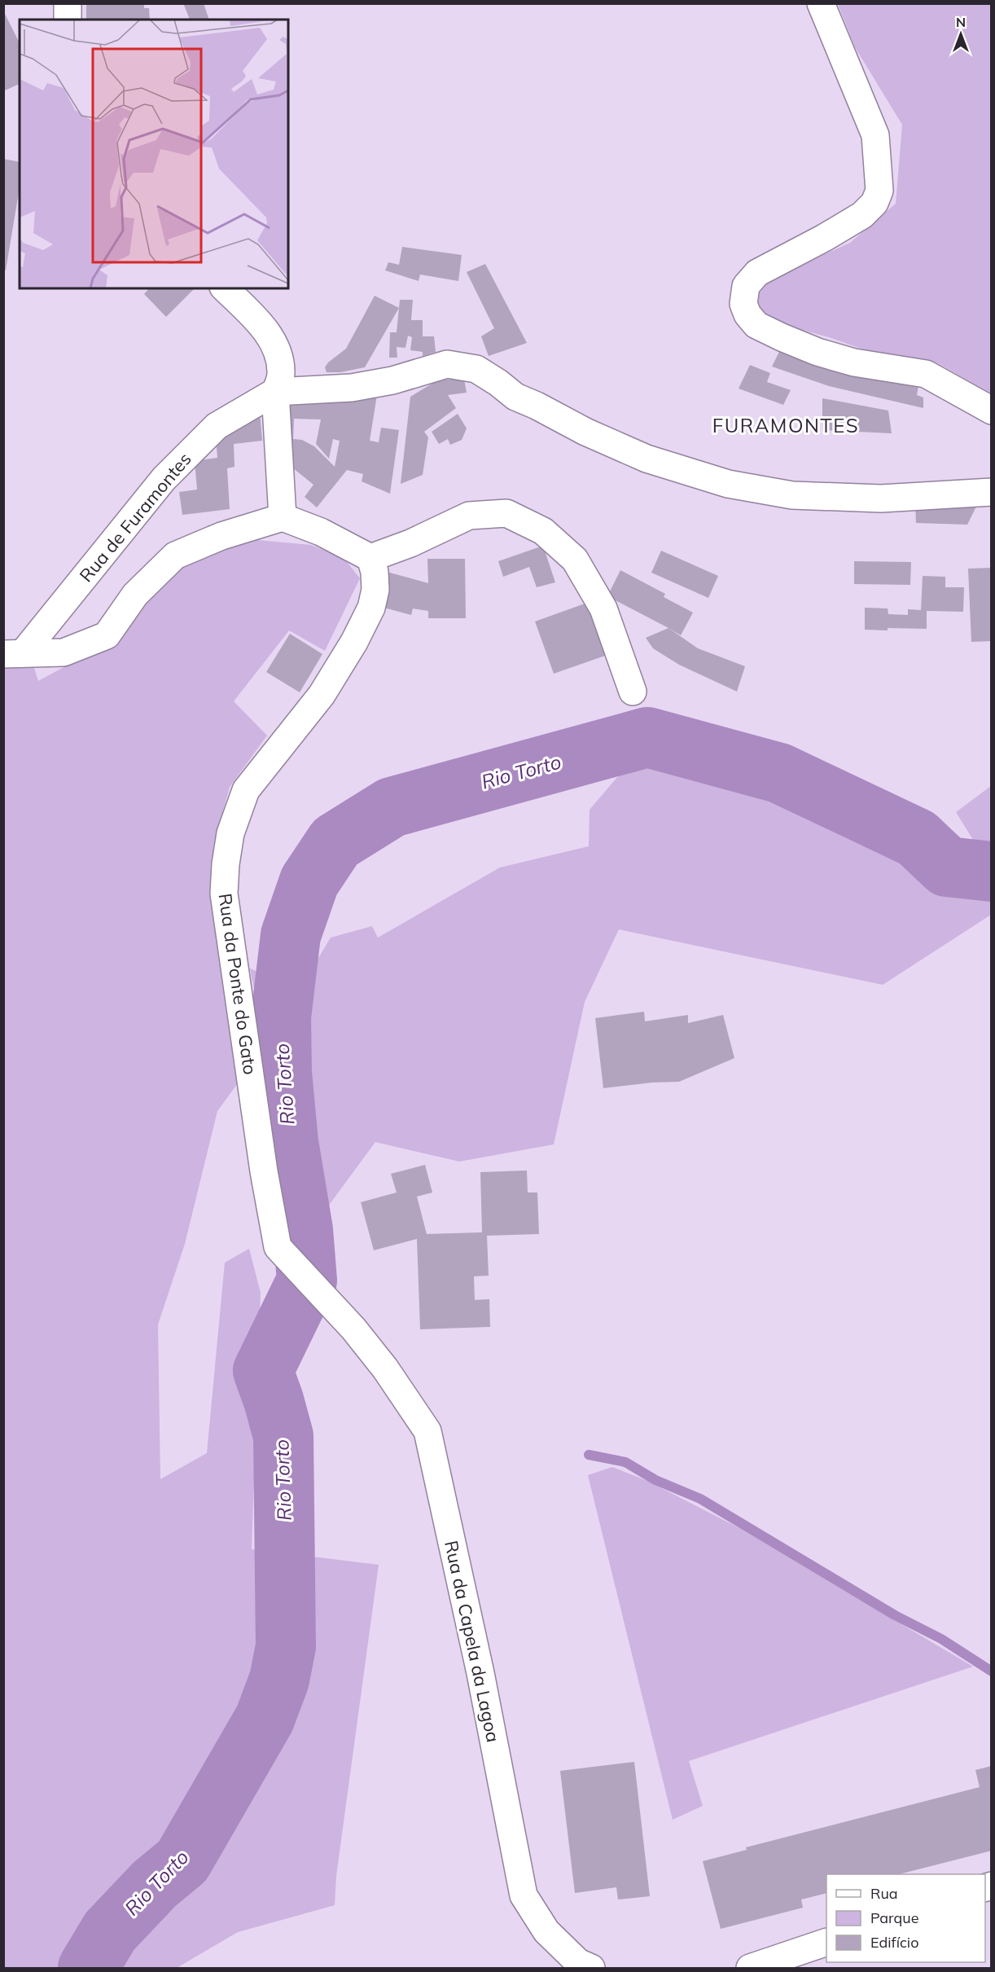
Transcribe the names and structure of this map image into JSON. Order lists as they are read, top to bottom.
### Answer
{
  "streets": {
    "street": ["Rua de Furamontes", "Rua da Ponte do Gato", "Rua da Capela da Lagoa"]
  },
  "crossings": [
    ["Rua da Ponte do Gato", "Rua da Capela da Lagoa"]
  ],
  "districts": ["FURAMONTES"],
  "water": ["Rio Torto"],
  "legend": ["Rua", "Parque", "Edifício"],
  "north": "top"
}
